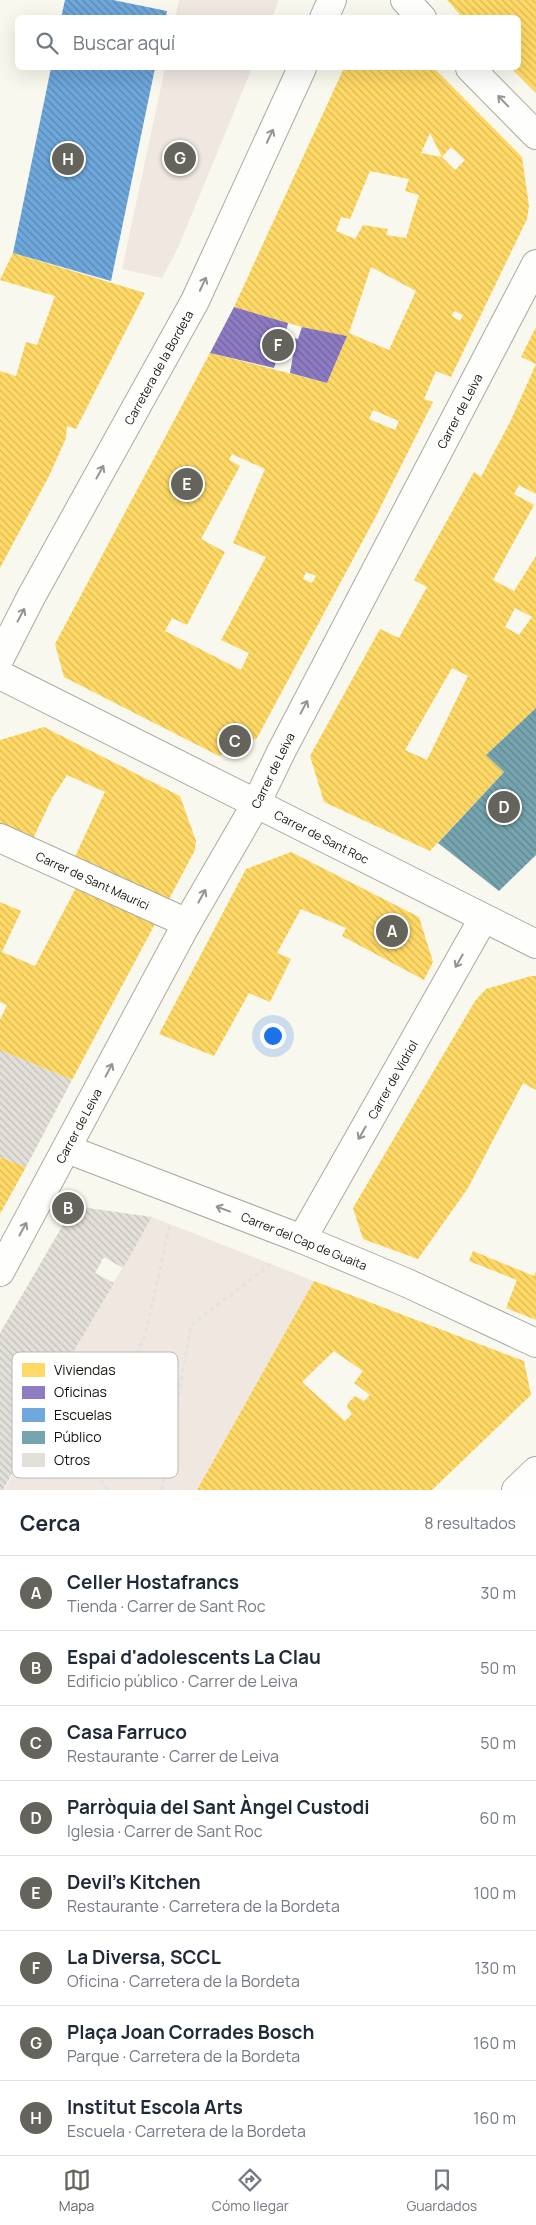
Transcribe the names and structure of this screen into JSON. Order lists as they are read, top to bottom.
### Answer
{
  "streets": {
    "street": [
      "Carretera de la Bordeta",
      "Carrer de Leiva",
      "Carrer de Sant Roc",
      "Carrer de Sant Maurici",
      "Carrer de Vidriol",
      "Carrer del Cap de Guaita"
    ]
  },
  "crossings": [
    ["Carrer de Leiva", "Carrer de Sant Roc"],
    ["Carrer de Leiva", "Carrer de Sant Maurici"],
    ["Carrer de Leiva", "Carrer del Cap de Guaita"],
    ["Carrer de Sant Roc", "Carrer de Vidriol"],
    ["Carrer de Vidriol", "Carrer del Cap de Guaita"]
  ],
  "one_way": ["Carretera de la Bordeta", "Carrer de Leiva", "Carrer de Vidriol"],
  "legend": [
    "Viviendas",
    "Oficinas",
    "Escuelas",
    "Público",
    "Otros"
  ],
  "page": {
    "search": "Buscar aquí",
    "pins": [
      "G",
      "H",
      "F",
      "E",
      "C",
      "D",
      "A",
      "B"
    ],
    "heading": ["Cerca", "8 resultados"],
    "list": [
      {
        "mark": "A",
        "name": "Celler Hostafrancs",
        "note": "Tienda · Carrer de Sant Roc",
        "value": "30 m"
      },
      {
        "mark": "B",
        "name": "Espai d'adolescents La Clau",
        "note": "Edificio público · Carrer de Leiva",
        "value": "50 m"
      },
      {
        "mark": "C",
        "name": "Casa Farruco",
        "note": "Restaurante · Carrer de Leiva",
        "value": "50 m"
      },
      {
        "mark": "D",
        "name": "Parròquia del Sant Àngel Custodi",
        "note": "Iglesia · Carrer de Sant Roc",
        "value": "60 m"
      },
      {
        "mark": "E",
        "name": "Devil's Kitchen",
        "note": "Restaurante · Carretera de la Bordeta",
        "value": "100 m"
      },
      {
        "mark": "F",
        "name": "La Diversa, SCCL",
        "note": "Oficina · Carretera de la Bordeta",
        "value": "130 m"
      },
      {
        "mark": "G",
        "name": "Plaça Joan Corrades Bosch",
        "note": "Parque · Carretera de la Bordeta",
        "value": "160 m"
      },
      {
        "mark": "H",
        "name": "Institut Escola Arts",
        "note": "Escuela · Carretera de la Bordeta",
        "value": "160 m"
      }
    ],
    "nav": ["Mapa", "Cómo llegar", "Guardados"]
  }
}
